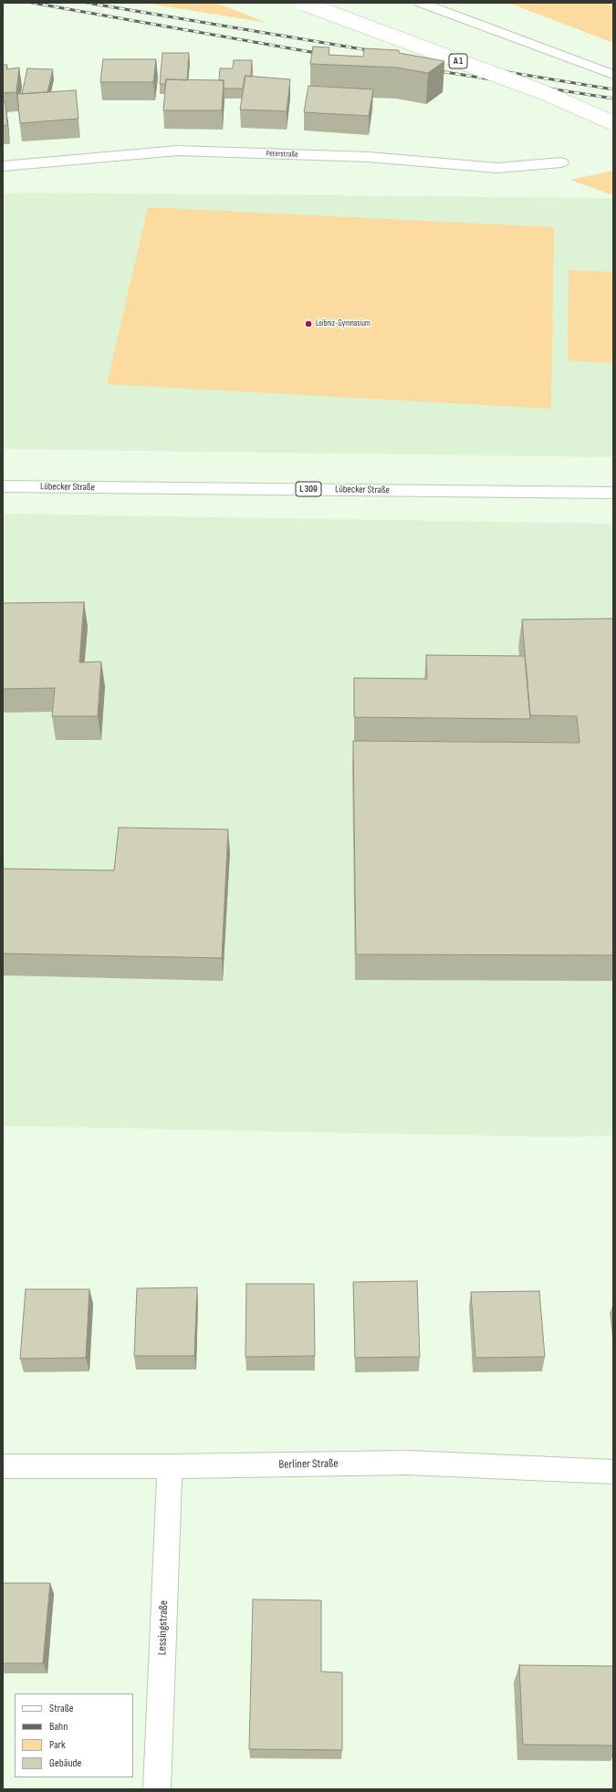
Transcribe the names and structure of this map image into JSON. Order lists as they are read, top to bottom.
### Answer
{
  "streets": {
    "main road": [
      "A 1",
      "Peterstraße",
      "Lübecker Straße",
      "L 309",
      "Berliner Straße",
      "Lessingstraße"
    ]
  },
  "crossings": [
    ["Berliner Straße", "Lessingstraße"]
  ],
  "places": ["Leibniz-Gymnasium"],
  "legend": [
    "Straße",
    "Bahn",
    "Park",
    "Gebäude"
  ]
}
